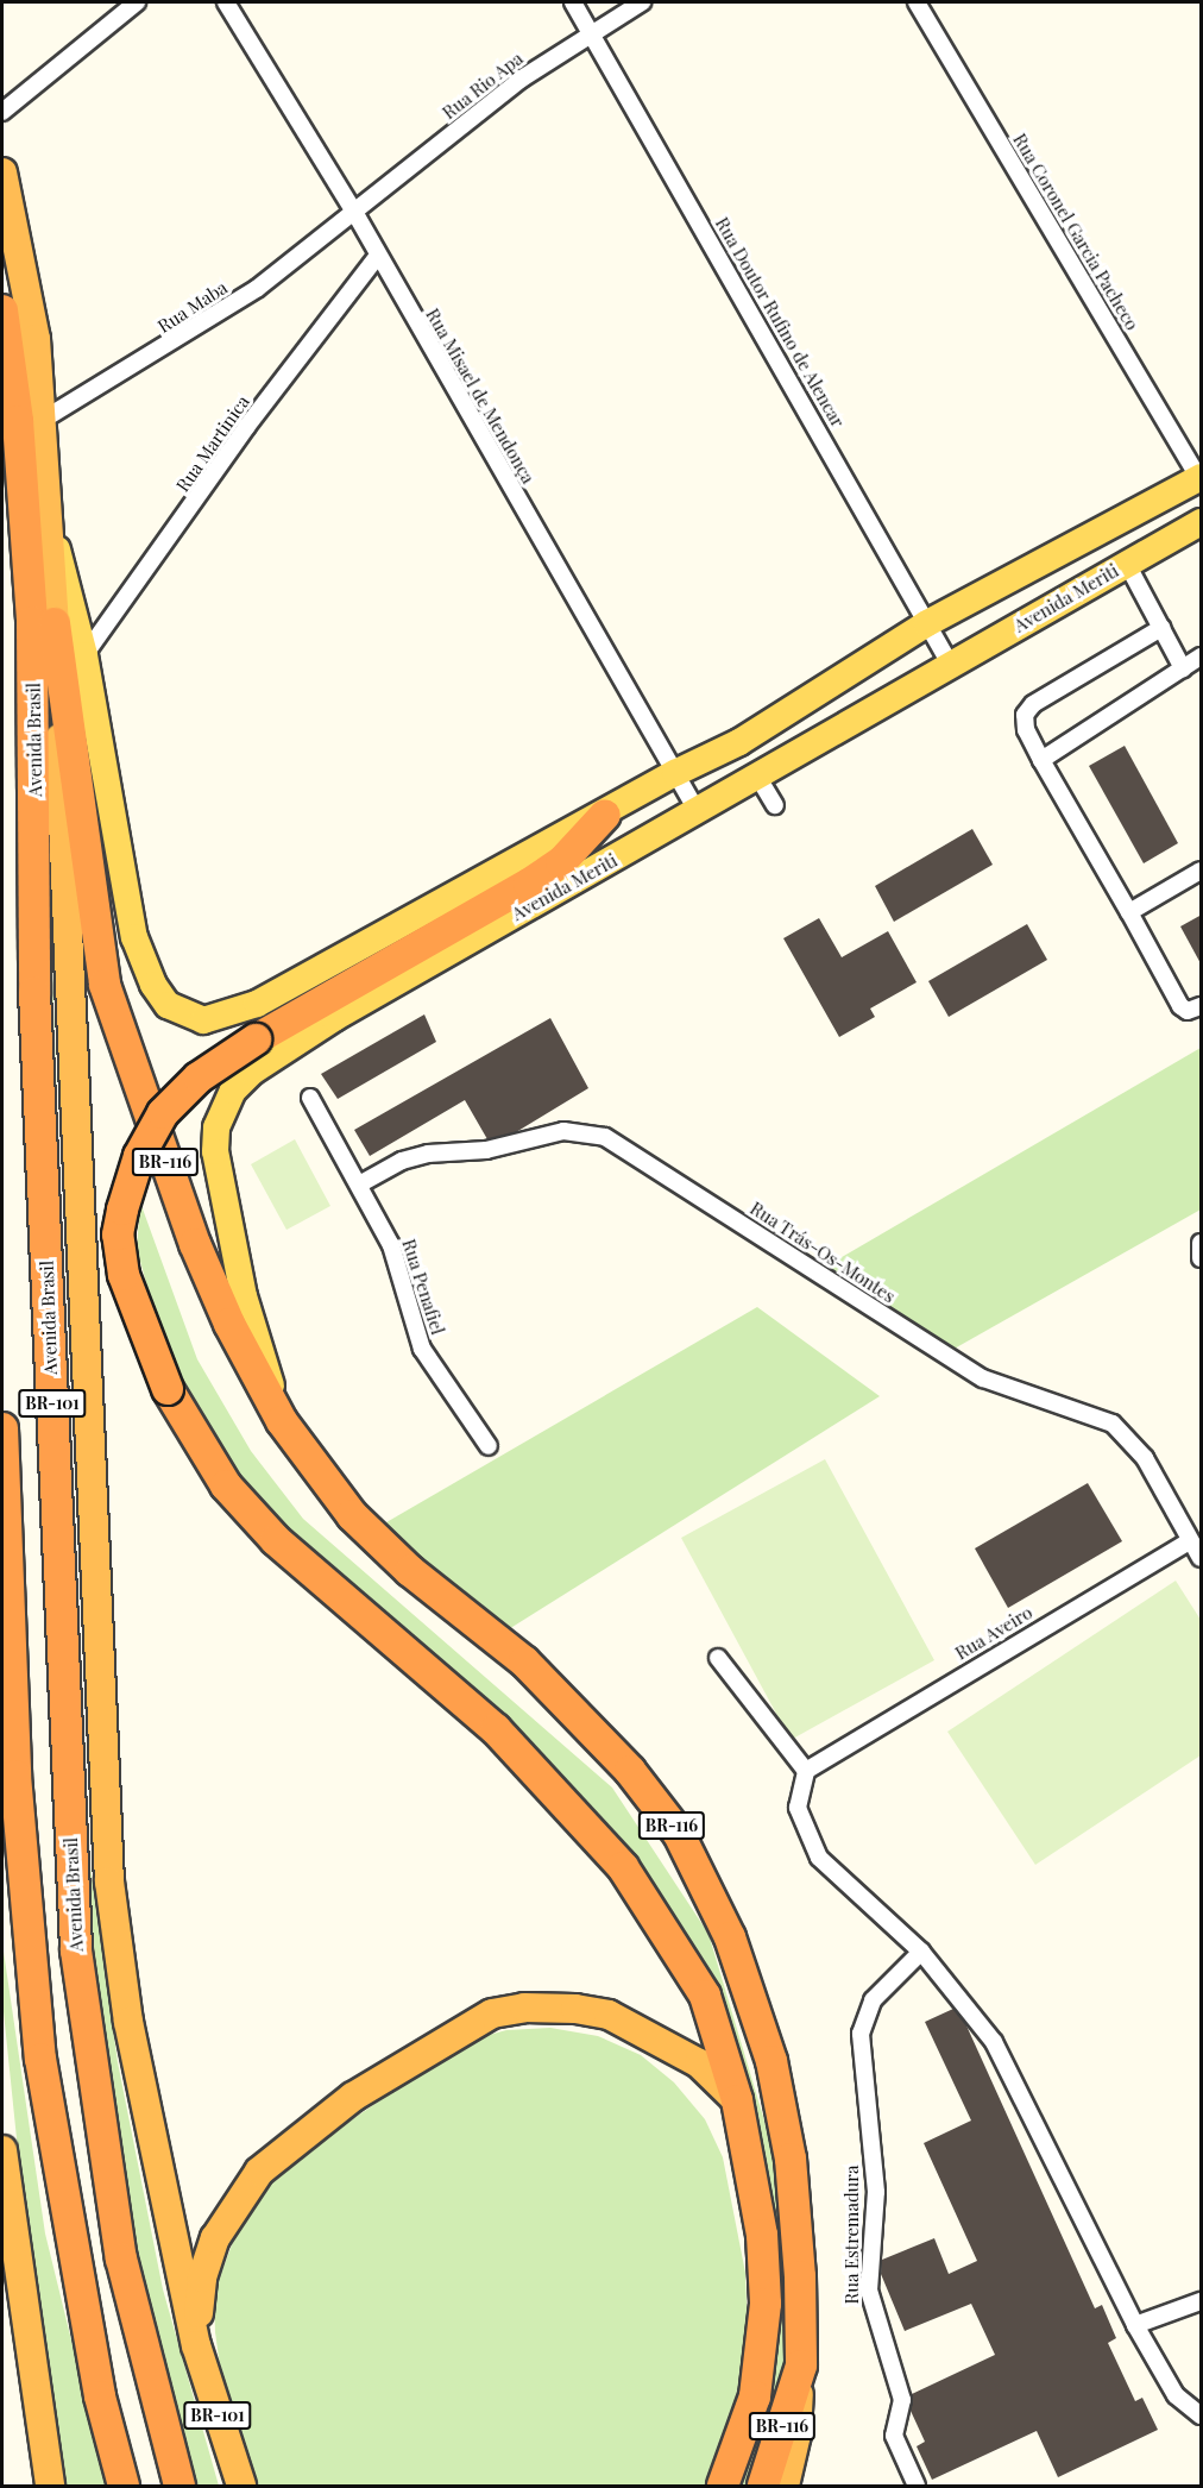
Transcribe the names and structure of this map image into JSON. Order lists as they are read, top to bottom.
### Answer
{
  "streets": {
    "highway": ["Avenida Brasil", "BR-116", "BR-101"],
    "main road": ["Avenida Meriti"],
    "street": [
      "Rua Rio Apa",
      "Rua Coronel Garcia Pacheco",
      "Rua Maba",
      "Rua Doutor Rufino de Alencar",
      "Rua Misael de Mendonça",
      "Rua Martinica",
      "Rua Trás-Os-Montes",
      "Rua Penafiel",
      "Rua Aveiro",
      "Rua Estremadura"
    ]
  },
  "crossings": [
    ["Rua Rio Apa", "Rua Maba"],
    ["Rua Rio Apa", "Rua Doutor Rufino de Alencar"],
    ["Rua Rio Apa", "Rua Misael de Mendonça"],
    ["Rua Maba", "Rua Misael de Mendonça"],
    ["Rua Maba", "Avenida Brasil"],
    ["Rua Doutor Rufino de Alencar", "Avenida Meriti"],
    ["Rua Misael de Mendonça", "Rua Martinica"],
    ["Rua Misael de Mendonça", "Avenida Meriti"],
    ["Rua Martinica", "Avenida Brasil"],
    ["Avenida Meriti", "BR-116"],
    ["Avenida Brasil", "BR-116"],
    ["Rua Trás-Os-Montes", "Rua Penafiel"],
    ["Rua Trás-Os-Montes", "Rua Aveiro"]
  ]
}
